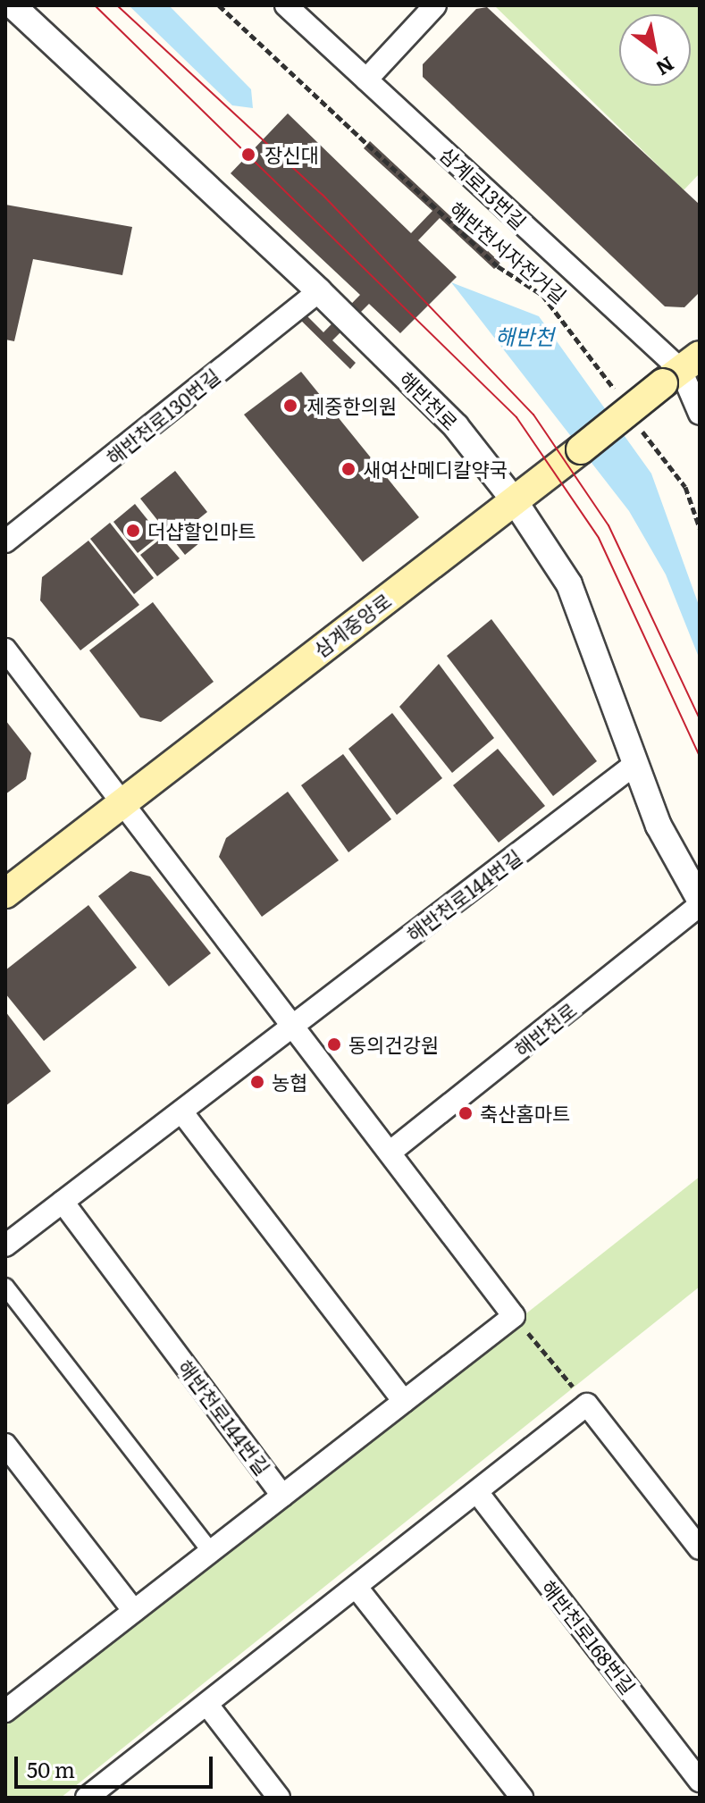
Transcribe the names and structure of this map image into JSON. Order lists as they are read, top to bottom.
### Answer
{
  "streets": {
    "main road": ["삼계중앙로"],
    "street": [
      "삼계로13번길",
      "해반천로",
      "해반천로130번길",
      "해반천로144번길",
      "해반천로168번길"
    ],
    "path": ["해반천서자전거길"]
  },
  "crossings": [
    ["삼계로13번길", "삼계중앙로"],
    ["해반천로", "해반천로130번길"],
    ["해반천로", "삼계중앙로"],
    ["해반천로", "해반천로144번길"]
  ],
  "water": ["해반천"],
  "places": [
    "장신대",
    "제중한의원",
    "새여산메디칼약국",
    "더샵할인마트",
    "동의건강원",
    "농협",
    "축산홈마트"
  ],
  "scale_bar": "50 m",
  "north": "bottom right"
}
